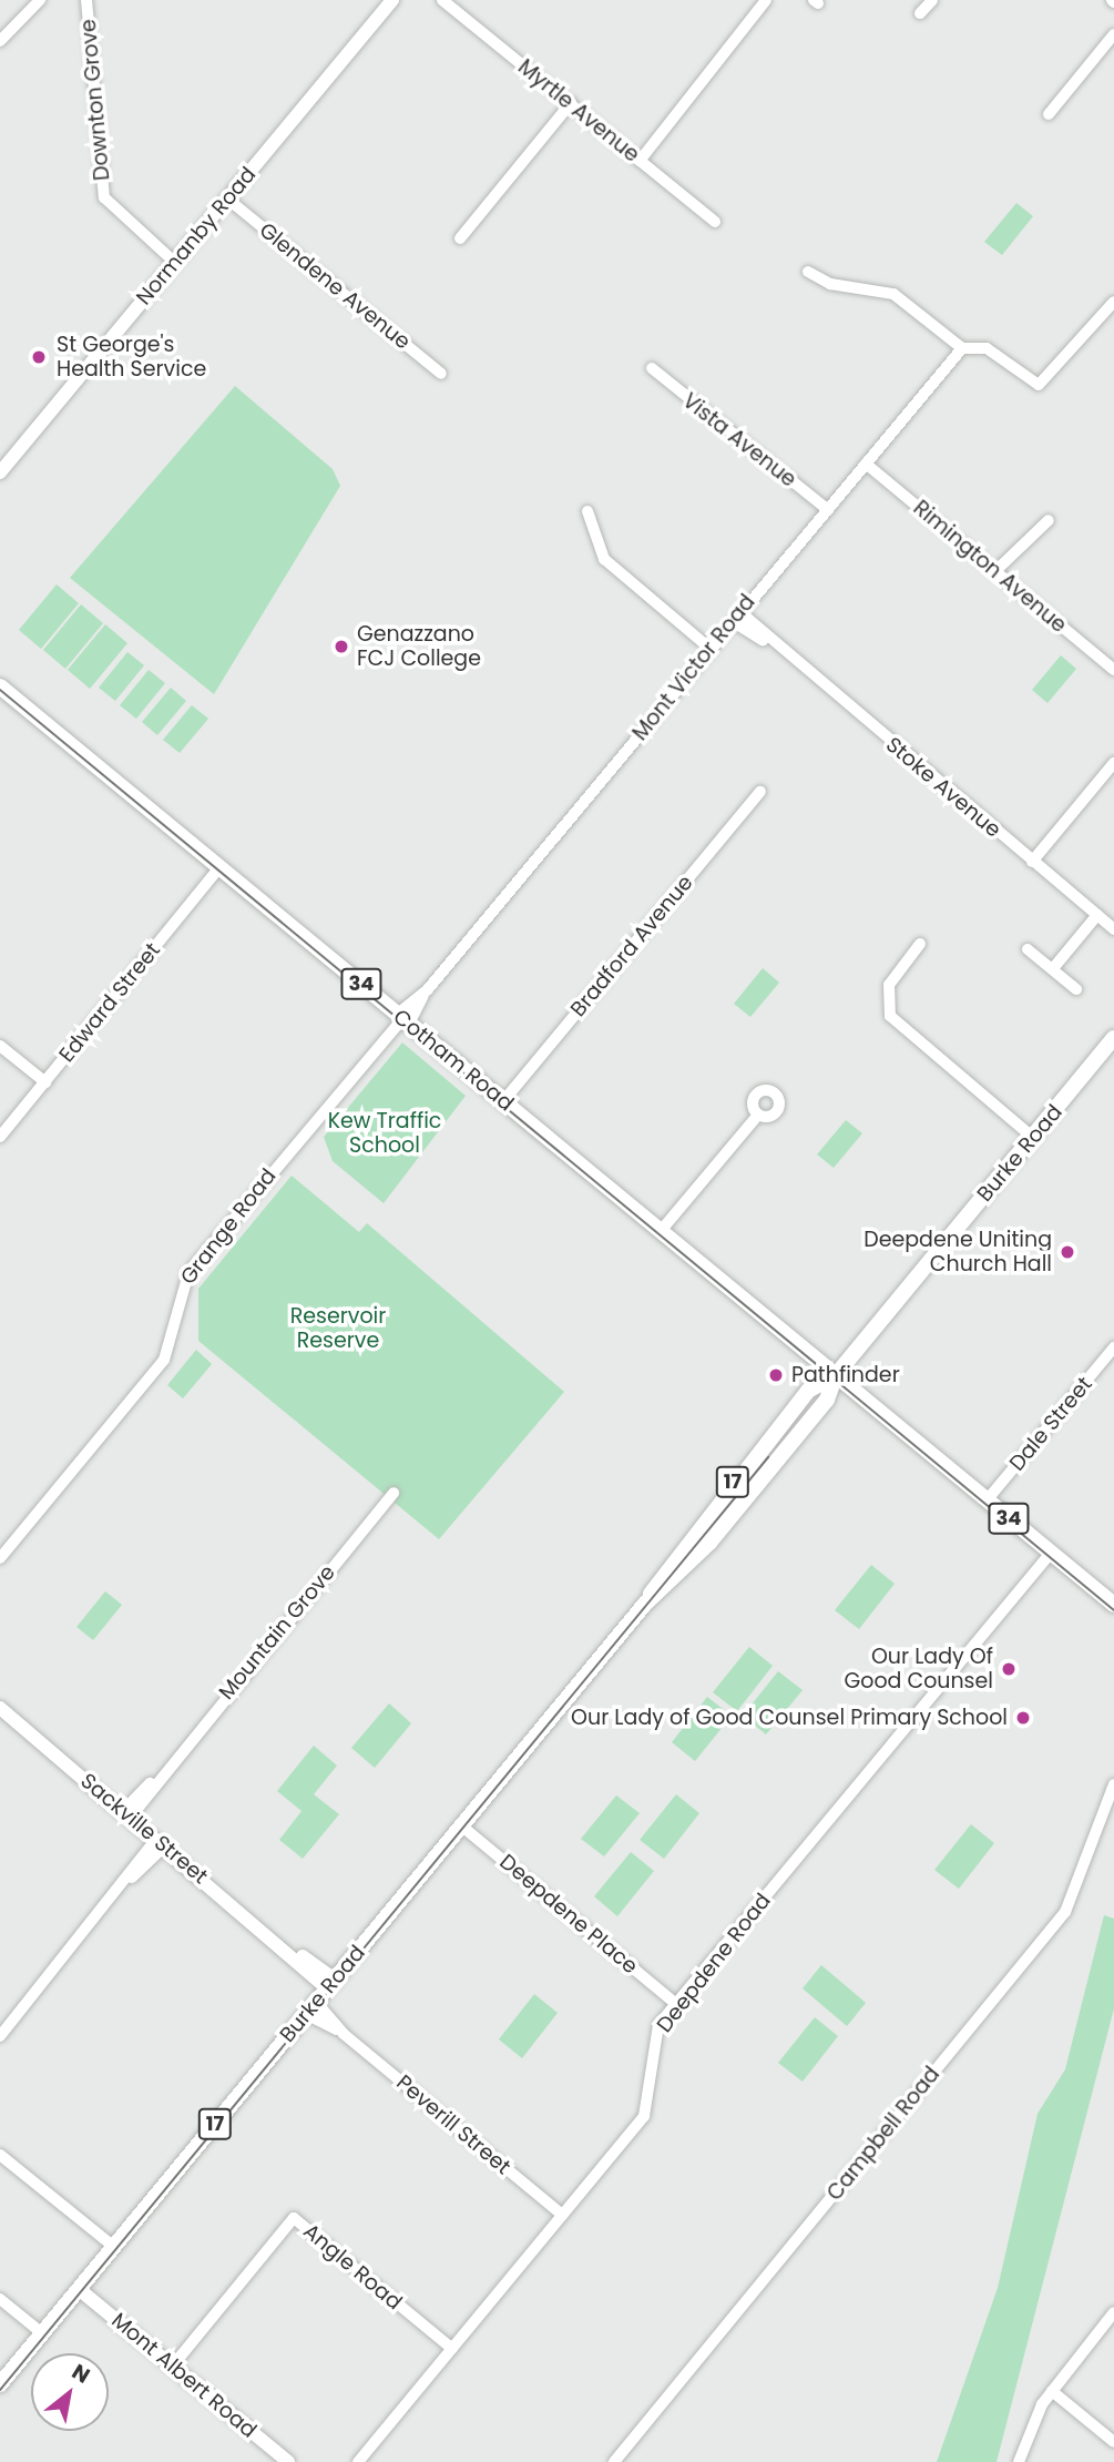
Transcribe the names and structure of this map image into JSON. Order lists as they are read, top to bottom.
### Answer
{
  "streets": {
    "main road": [
      "34",
      "Cotham Road",
      "Burke Road",
      "17"
    ],
    "street": [
      "Downton Grove",
      "Myrtle Avenue",
      "Normanby Road",
      "Glendene Avenue",
      "Vista Avenue",
      "Rimington Avenue",
      "Mont Victor Road",
      "Stoke Avenue",
      "Bradford Avenue",
      "Edward Street",
      "Grange Road",
      "Dale Street",
      "Mountain Grove",
      "Sackville Street",
      "Deepdene Place",
      "Deepdene Road",
      "Peverill Street",
      "Campbell Road",
      "Angle Road",
      "Mont Albert Road"
    ]
  },
  "crossings": [
    ["Downton Grove", "Normanby Road"],
    ["Normanby Road", "Glendene Avenue"],
    ["Vista Avenue", "Mont Victor Road"],
    ["Rimington Avenue", "Mont Victor Road"],
    ["Mont Victor Road", "Stoke Avenue"],
    ["Mont Victor Road", "Cotham Road"],
    ["Mont Victor Road", "Grange Road"],
    ["Bradford Avenue", "Cotham Road"],
    ["34", "Cotham Road"],
    ["34", "Burke Road"],
    ["34", "Dale Street"],
    ["34", "Deepdene Road"],
    ["Edward Street", "Cotham Road"],
    ["Cotham Road", "Burke Road"],
    ["Cotham Road", "Grange Road"],
    ["Burke Road", "Sackville Street"],
    ["Burke Road", "Deepdene Place"],
    ["Burke Road", "Peverill Street"],
    ["Burke Road", "Mont Albert Road"],
    ["Mountain Grove", "Sackville Street"],
    ["Sackville Street", "Peverill Street"],
    ["Deepdene Place", "Deepdene Road"],
    ["Deepdene Road", "Peverill Street"],
    ["Deepdene Road", "Angle Road"],
    ["Angle Road", "Mont Albert Road"]
  ],
  "parks": ["Kew Traffic School", "Reservoir Reserve"],
  "places": [
    "St George's Health Service",
    "Genazzano FCJ College",
    "Deepdene Uniting Church Hall",
    "Pathfinder",
    "Our Lady Of Good Counsel",
    "Our Lady of Good Counsel Primary School"
  ],
  "north": "top right"
}
